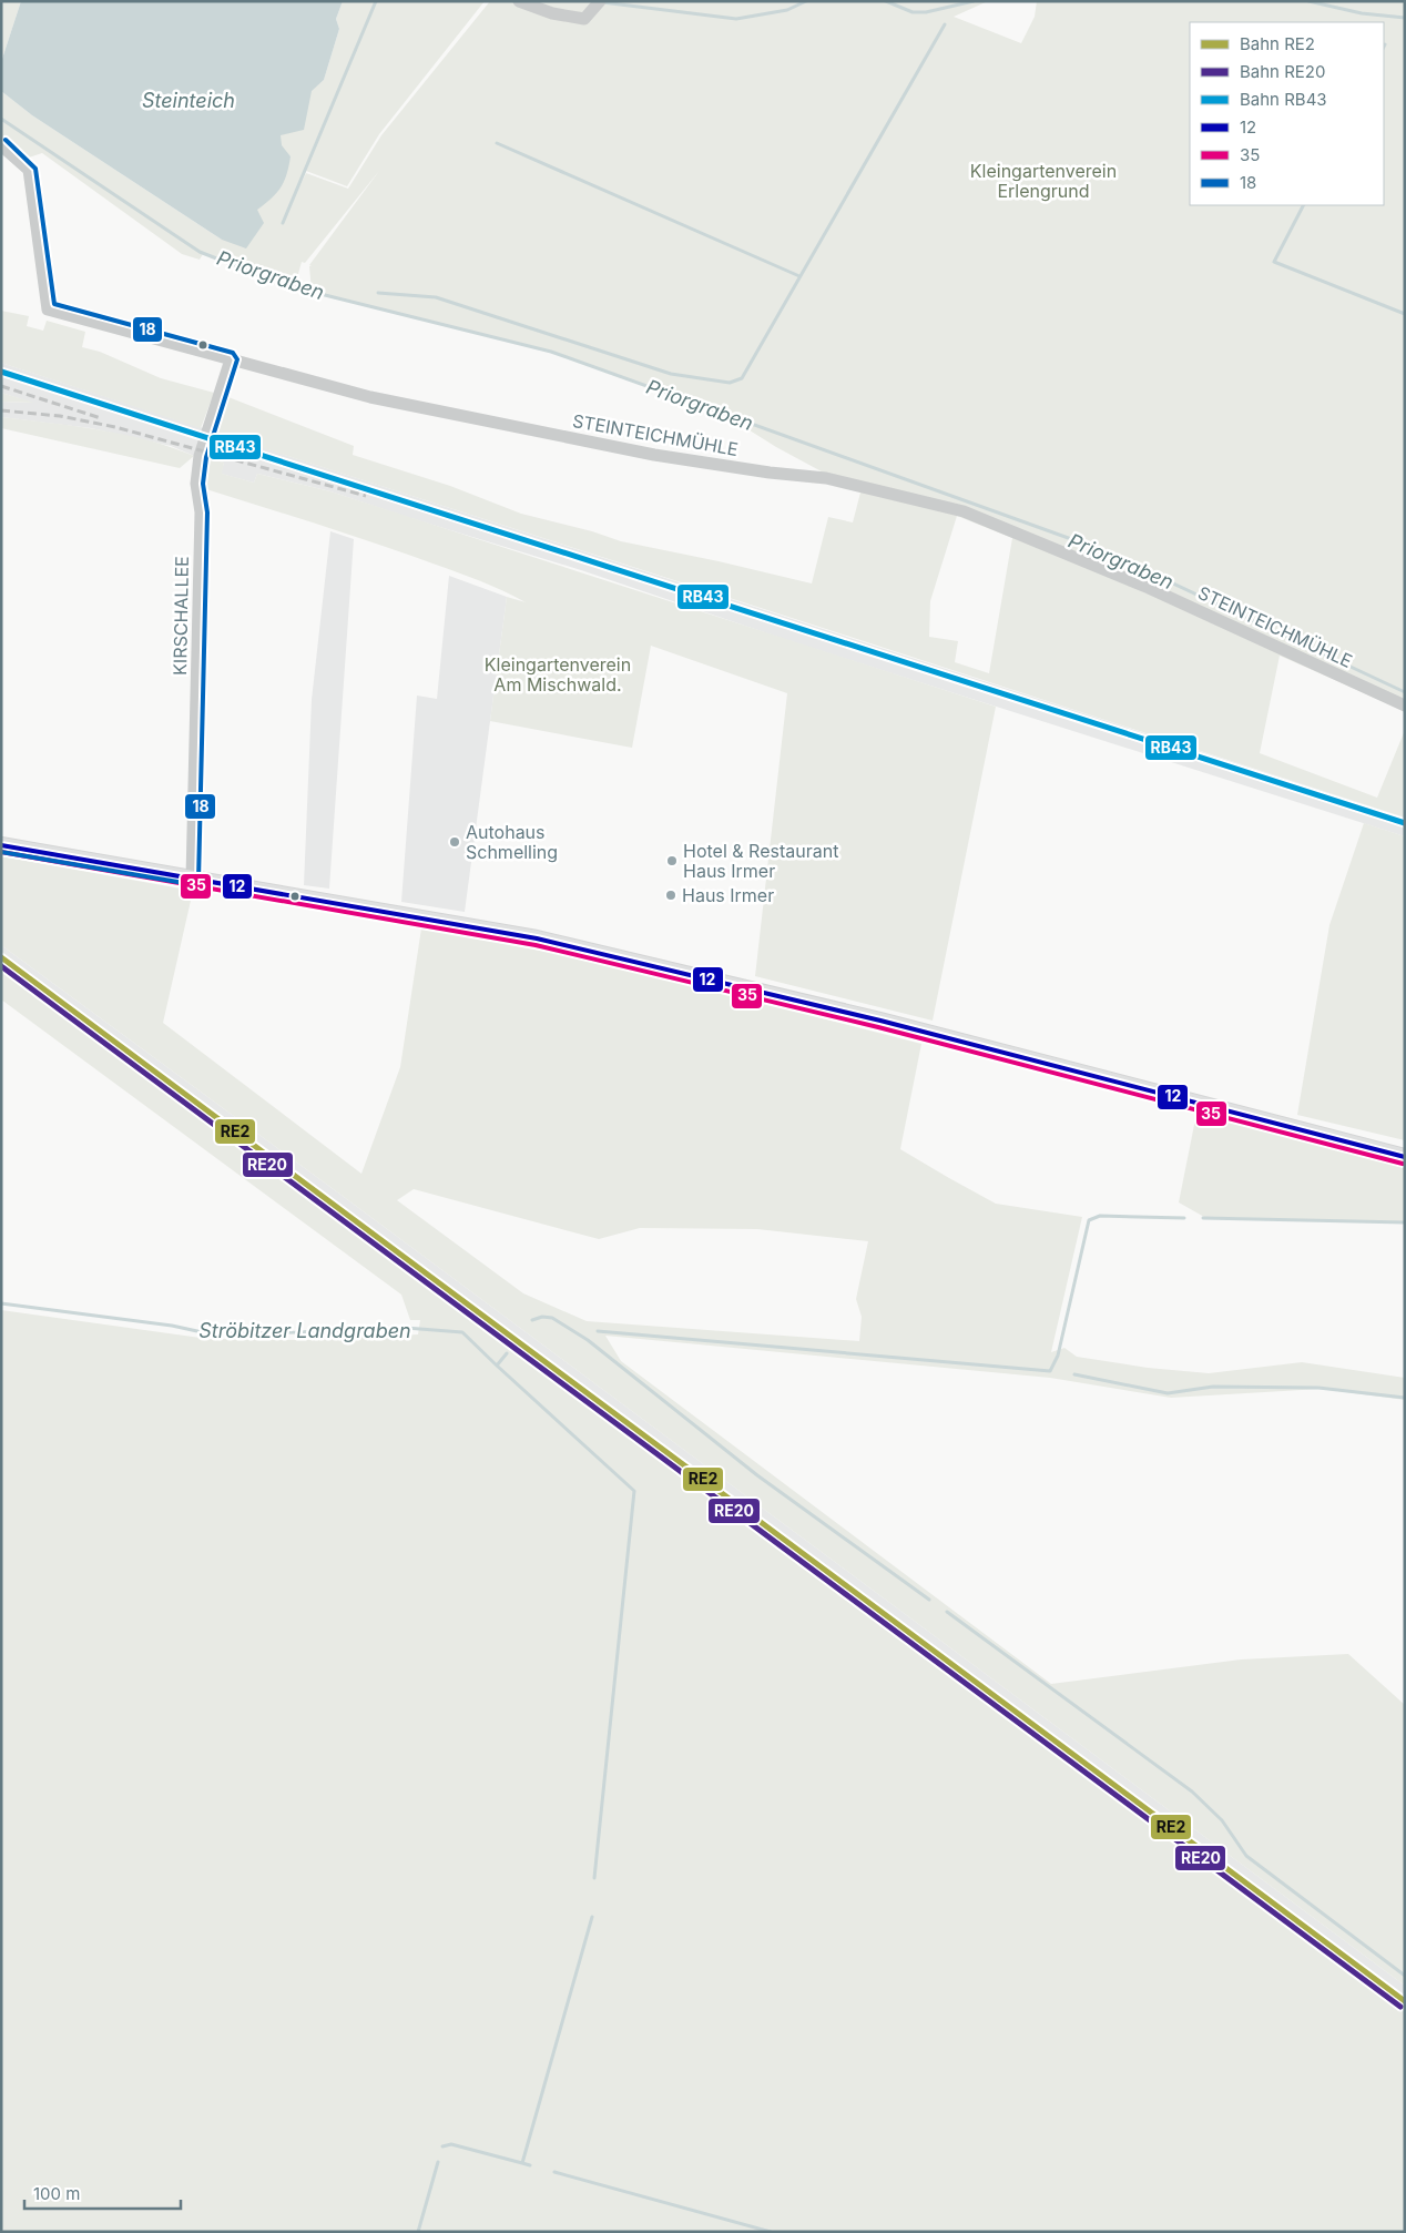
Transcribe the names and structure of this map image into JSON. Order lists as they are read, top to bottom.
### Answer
{
  "streets": {
    "street": ["STEINTEICHMÜHLE", "KIRSCHALLEE"]
  },
  "crossings": [
    ["STEINTEICHMÜHLE", "KIRSCHALLEE"]
  ],
  "water": ["Steinteich", "Priorgraben", "Ströbitzer Landgraben"],
  "parks": ["Kleingartenverein Erlengrund", "Kleingartenverein Am Mischwald."],
  "places": ["Autohaus Schmelling", "Hotel & Restaurant Haus Irmer", "Haus Irmer"],
  "lines": [
    "transit line 18",
    "rail line RB43",
    "transit line 12",
    "transit line 35",
    "rail line RE2",
    "rail line RE20"
  ],
  "legend": [
    "Bahn RE2",
    "Bahn RE20",
    "Bahn RB43",
    "12",
    "35",
    "18"
  ],
  "scale_bar": "100 m"
}
